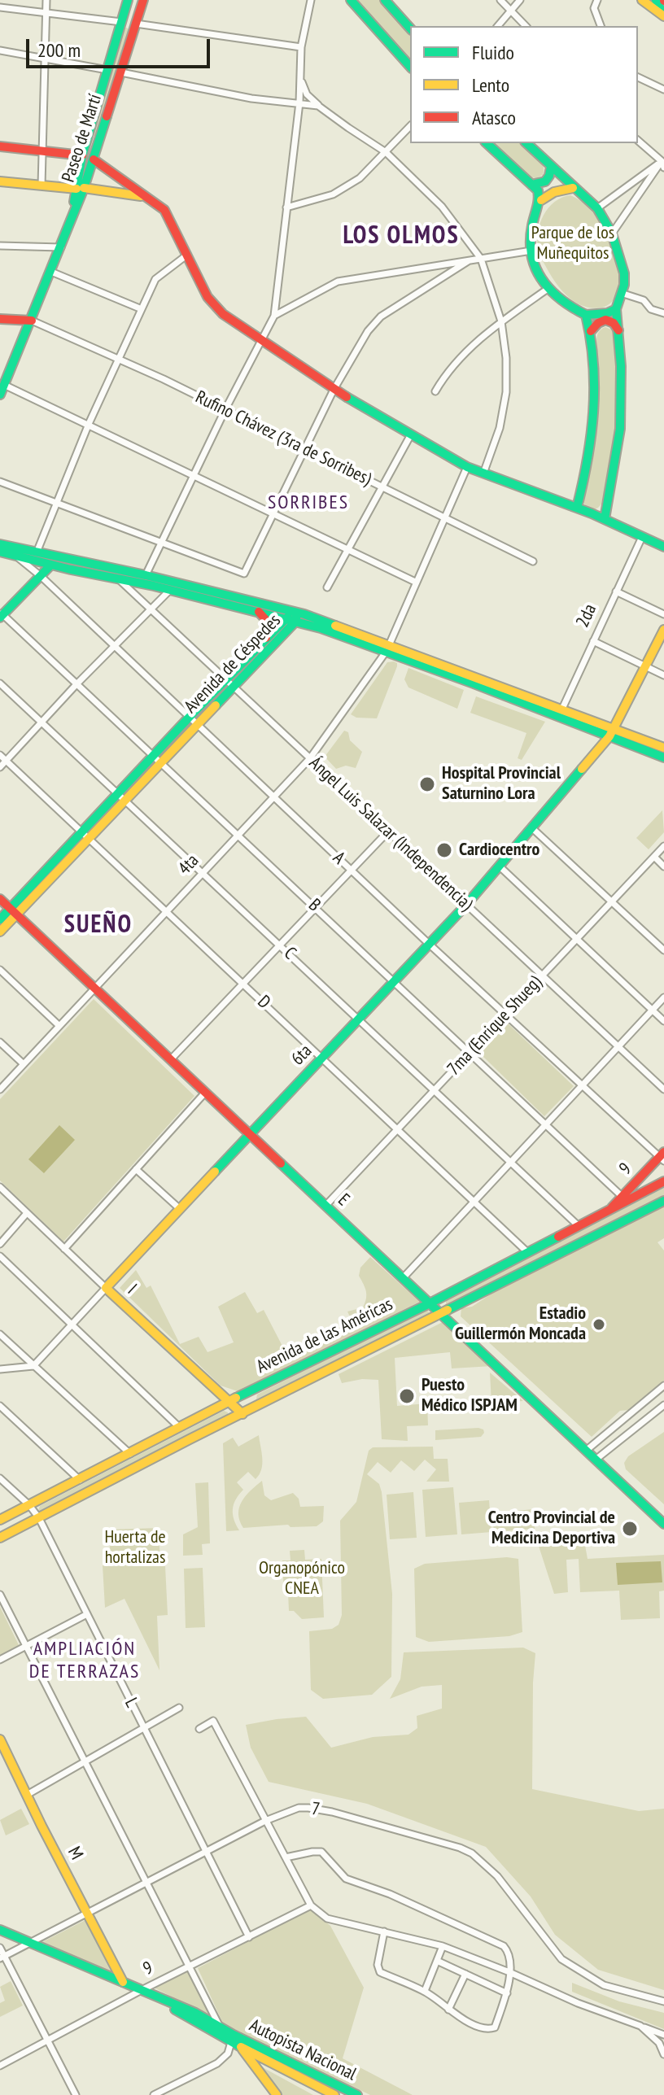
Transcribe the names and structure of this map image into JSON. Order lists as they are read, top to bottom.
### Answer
{
  "streets": {
    "main road": [
      "Paseo de Martí",
      "Avenida de Céspedes",
      "6ta",
      "9",
      "E",
      "I",
      "Avenida de las Américas",
      "M",
      "Autopista Nacional"
    ],
    "street": [
      "Rufino Chávez (3ra de Sorribes)",
      "2da",
      "Ángel Luis Salazar (Independencia)",
      "A",
      "4ta",
      "B",
      "C",
      "D",
      "7ma (Enrique Shueg)",
      "L",
      "7"
    ]
  },
  "crossings": [
    ["Paseo de Martí", "Rufino Chávez (3ra de Sorribes)"],
    ["Rufino Chávez (3ra de Sorribes)", "4ta"],
    ["Avenida de Céspedes", "Ángel Luis Salazar (Independencia)"],
    ["Avenida de Céspedes", "A"],
    ["Avenida de Céspedes", "B"],
    ["Avenida de Céspedes", "C"],
    ["Avenida de Céspedes", "D"],
    ["Avenida de Céspedes", "E"],
    ["Ángel Luis Salazar (Independencia)", "4ta"],
    ["Ángel Luis Salazar (Independencia)", "7ma (Enrique Shueg)"],
    ["Ángel Luis Salazar (Independencia)", "6ta"],
    ["A", "4ta"],
    ["A", "7ma (Enrique Shueg)"],
    ["A", "6ta"],
    ["A", "9"],
    ["4ta", "B"],
    ["4ta", "C"],
    ["4ta", "D"],
    ["4ta", "E"],
    ["B", "7ma (Enrique Shueg)"],
    ["B", "6ta"],
    ["B", "9"],
    ["B", "Avenida de las Américas"],
    ["C", "7ma (Enrique Shueg)"],
    ["C", "6ta"],
    ["C", "Avenida de las Américas"],
    ["D", "7ma (Enrique Shueg)"],
    ["D", "6ta"],
    ["D", "Avenida de las Américas"],
    ["7ma (Enrique Shueg)", "E"],
    ["6ta", "E"],
    ["6ta", "I"],
    ["9", "Avenida de las Américas"],
    ["9", "L"],
    ["E", "Avenida de las Américas"],
    ["I", "Avenida de las Américas"],
    ["Avenida de las Américas", "L"],
    ["L", "7"],
    ["7", "M"]
  ],
  "districts": [
    "LOS OLMOS",
    "SORRIBES",
    "SUEÑO",
    "AMPLIACIÓN DE TERRAZAS"
  ],
  "parks": ["Parque de los Muñequitos", "Huerta de hortalizas", "Organopónico CNEA"],
  "places": [
    "Hospital Provincial Saturnino Lora",
    "Cardiocentro",
    "Estadio Guillermón Moncada",
    "Puesto Médico ISPJAM",
    "Centro Provincial de Medicina Deportiva"
  ],
  "legend": ["Fluido", "Lento", "Atasco"],
  "scale_bar": "200 m"
}
